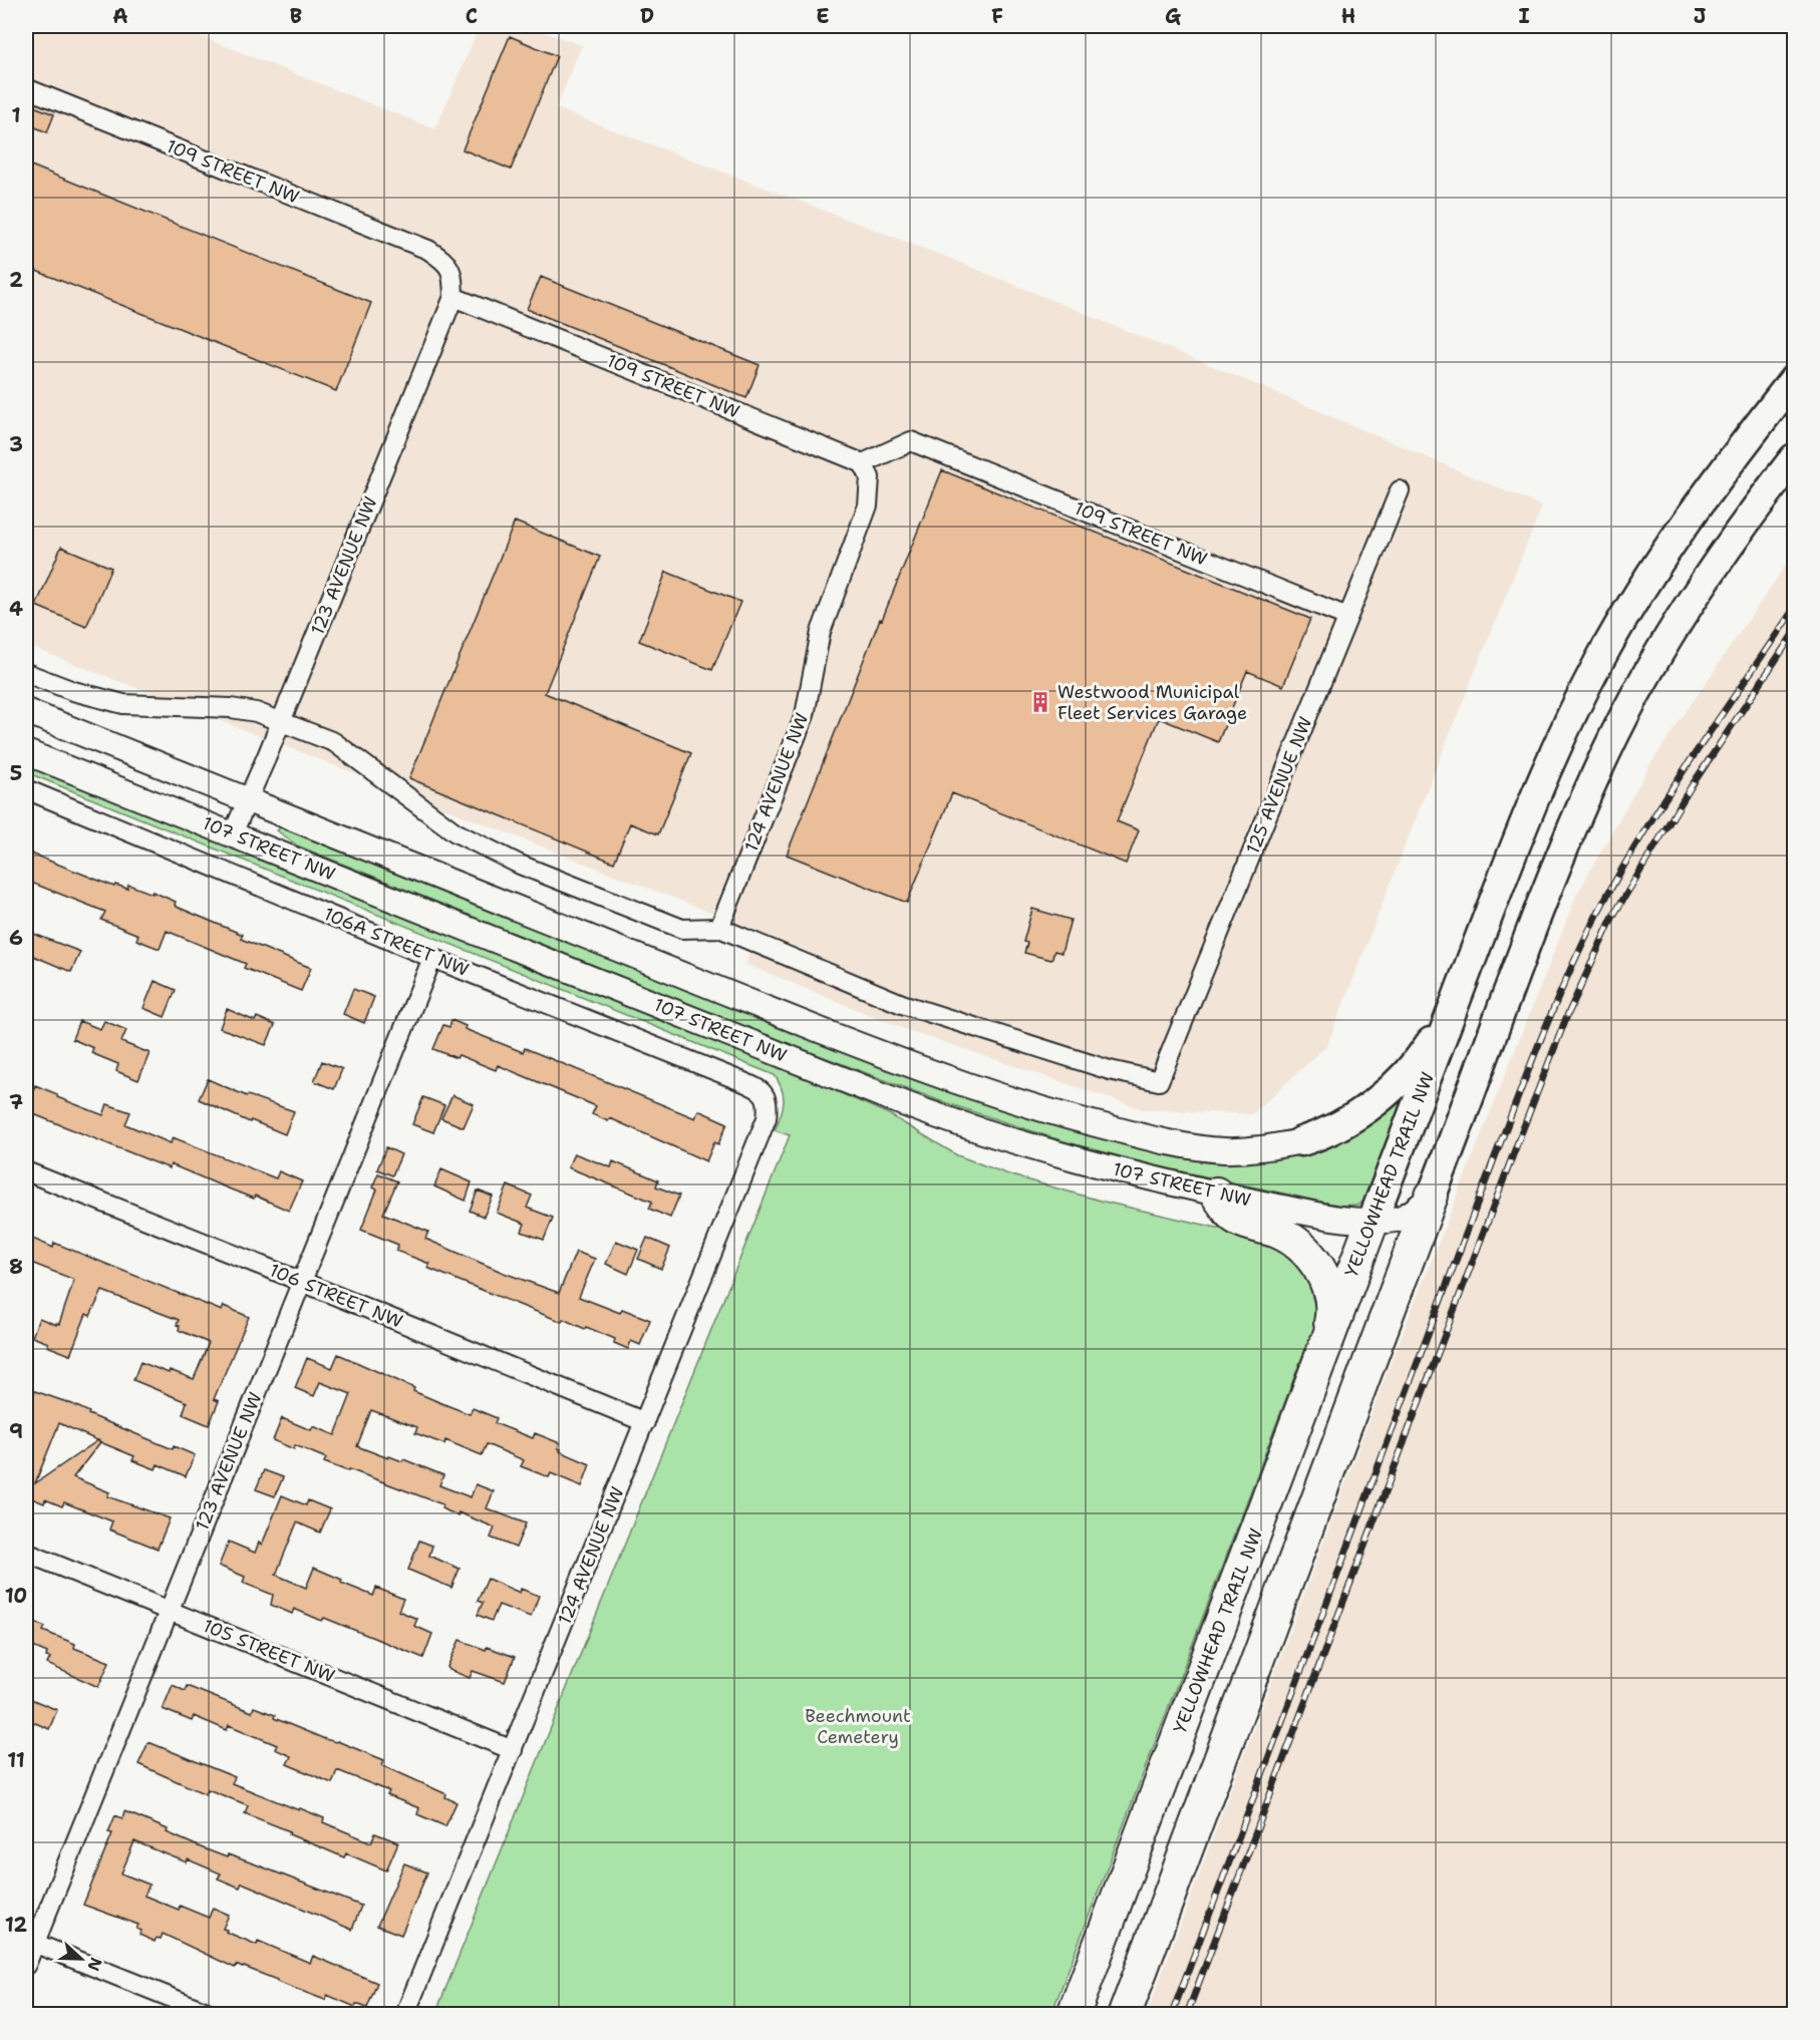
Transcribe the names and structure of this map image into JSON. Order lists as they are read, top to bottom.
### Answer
{
  "streets": {
    "highway": ["YELLOWHEAD TRAIL NW"],
    "main road": ["107 STREET NW"],
    "street": [
      "109 STREET NW",
      "123 AVENUE NW",
      "124 AVENUE NW",
      "125 AVENUE NW",
      "106A STREET NW",
      "106 STREET NW",
      "105 STREET NW"
    ]
  },
  "crossings": [
    ["109 STREET NW", "123 AVENUE NW"],
    ["109 STREET NW", "124 AVENUE NW"],
    ["109 STREET NW", "125 AVENUE NW"],
    ["123 AVENUE NW", "107 STREET NW"],
    ["123 AVENUE NW", "106A STREET NW"],
    ["123 AVENUE NW", "106 STREET NW"],
    ["123 AVENUE NW", "105 STREET NW"],
    ["124 AVENUE NW", "125 AVENUE NW"],
    ["124 AVENUE NW", "106A STREET NW"],
    ["124 AVENUE NW", "106 STREET NW"],
    ["124 AVENUE NW", "105 STREET NW"],
    ["107 STREET NW", "YELLOWHEAD TRAIL NW"]
  ],
  "parks": ["Beechmount Cemetery"],
  "places": {
    "building": ["Westwood Municipal Fleet Services Garage"]
  },
  "north": "right",
  "grid": {
    "columns": [
      "A",
      "B",
      "C",
      "D",
      "E",
      "F",
      "G",
      "H",
      "I",
      "J"
    ],
    "rows": [
      "1",
      "2",
      "3",
      "4",
      "5",
      "6",
      "7",
      "8",
      "9",
      "10",
      "11",
      "12"
    ]
  }
}
